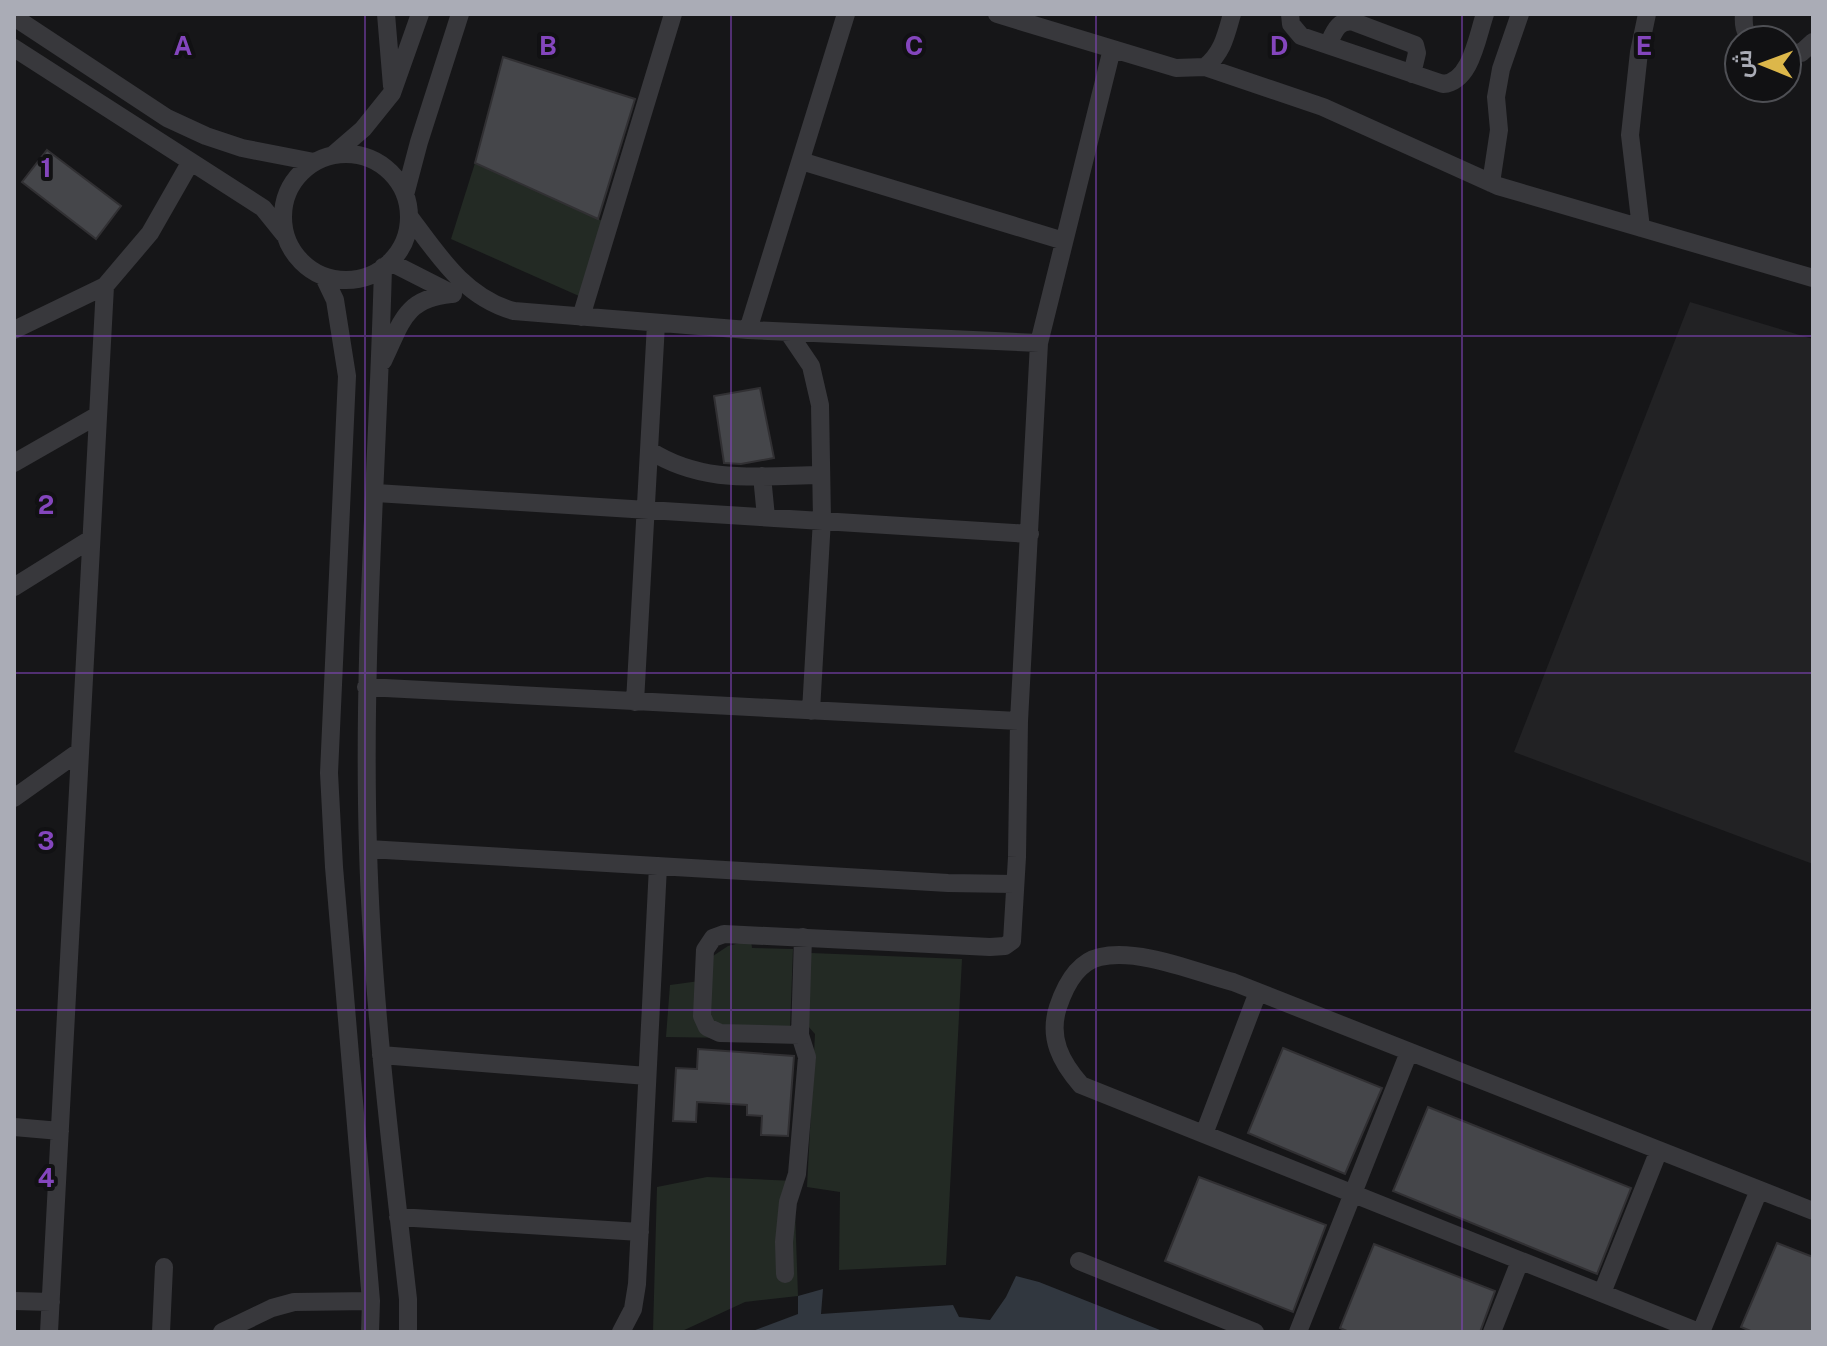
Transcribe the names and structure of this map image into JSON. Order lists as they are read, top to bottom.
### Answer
{
  "north": "left",
  "grid": {
    "columns": [
      "A",
      "B",
      "C",
      "D",
      "E"
    ],
    "rows": [
      "1",
      "2",
      "3",
      "4"
    ]
  }
}
